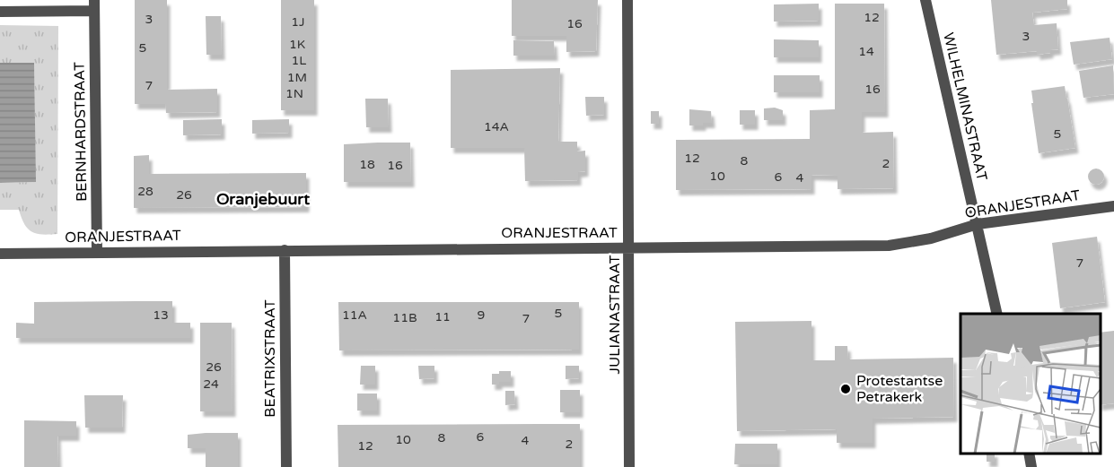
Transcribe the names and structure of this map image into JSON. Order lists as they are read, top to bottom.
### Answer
{
  "streets": {
    "street": [
      "WILHELMINASTRAAT",
      "BERNHARDSTRAAT",
      "ORANJESTRAAT",
      "JULIANASTRAAT",
      "BEATRIXSTRAAT"
    ]
  },
  "crossings": [
    ["WILHELMINASTRAAT", "ORANJESTRAAT"],
    ["BERNHARDSTRAAT", "ORANJESTRAAT"],
    ["ORANJESTRAAT", "JULIANASTRAAT"],
    ["ORANJESTRAAT", "BEATRIXSTRAAT"]
  ],
  "districts": ["Oranjebuurt"],
  "places": ["Protestantse Petrakerk"],
  "house_numbers": [
    "12",
    "3",
    "1J",
    "16",
    "3",
    "1K",
    "5",
    "14",
    "1L",
    "1M",
    "7",
    "16",
    "1N",
    "14A",
    "5",
    "12",
    "8",
    "2",
    "18",
    "16",
    "10",
    "6",
    "4",
    "28",
    "26",
    "7",
    "5",
    "13",
    "11A",
    "9",
    "11",
    "11B",
    "7",
    "26",
    "24",
    "6",
    "8",
    "10",
    "4",
    "2",
    "12"
  ]
}
